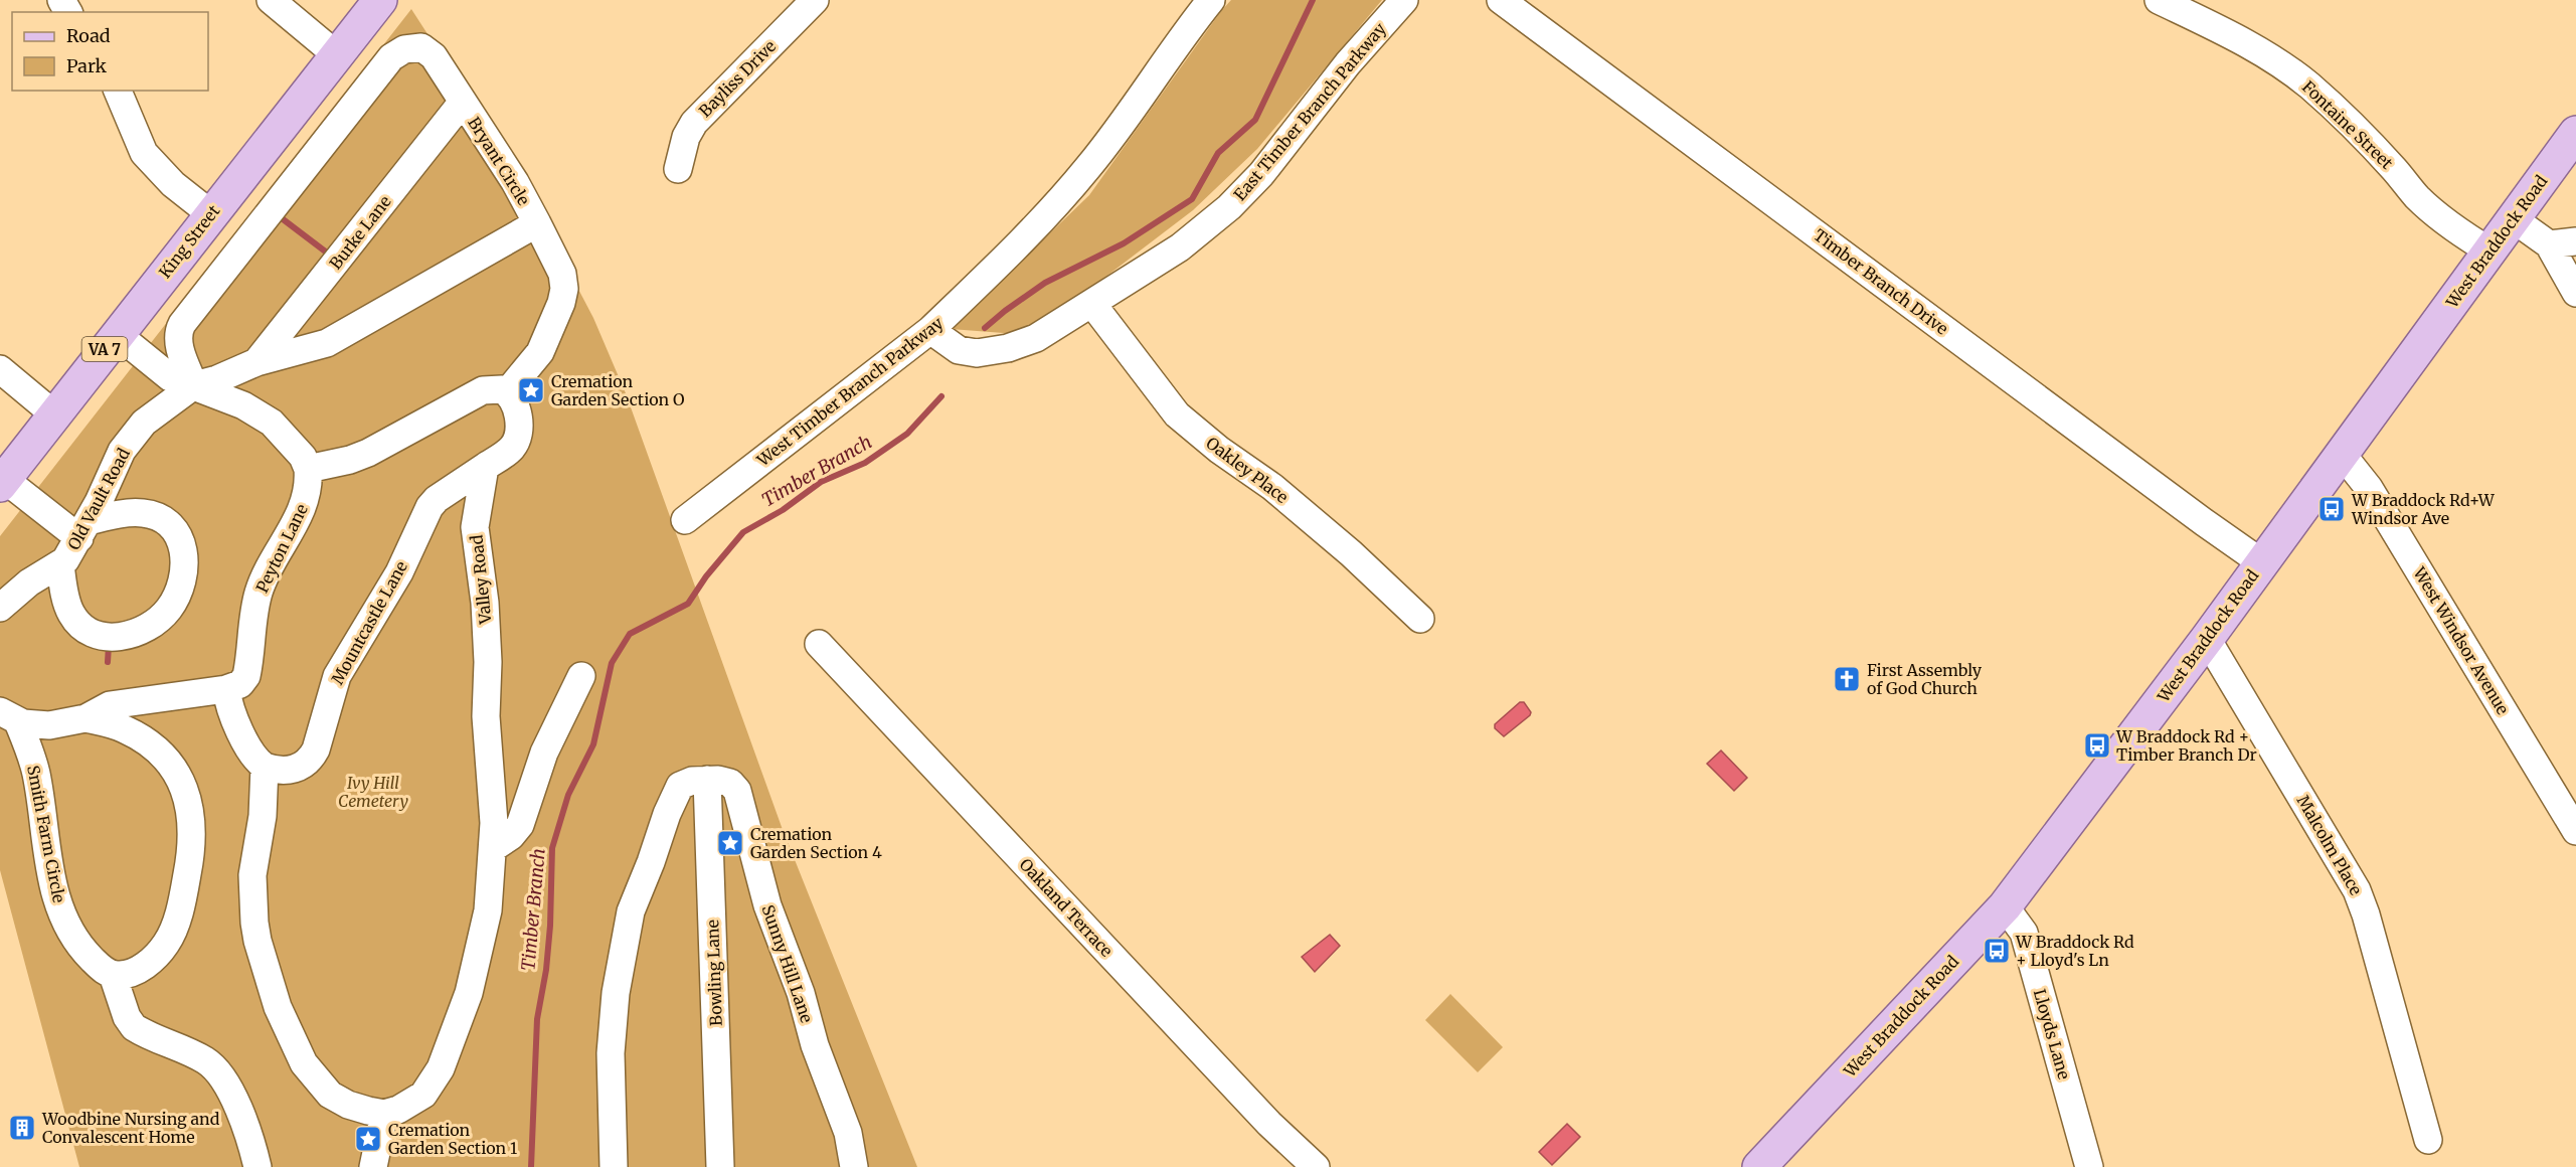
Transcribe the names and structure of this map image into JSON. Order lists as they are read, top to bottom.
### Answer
{
  "streets": {
    "main road": ["King Street", "West Braddock Road", "VA 7"],
    "street": [
      "Bayliss Drive",
      "East Timber Branch Parkway",
      "Fontaine Street",
      "Bryant Circle",
      "Burke Lane",
      "Timber Branch Drive",
      "West Timber Branch Parkway",
      "Oakley Place",
      "Old Vault Road",
      "Peyton Lane",
      "Valley Road",
      "Mountcastle Lane",
      "West Windsor Avenue",
      "Smith Farm Circle",
      "Malcolm Place",
      "Oakland Terrace",
      "Sunny Hill Lane",
      "Bowling Lane",
      "Lloyds Lane"
    ]
  },
  "crossings": [
    ["East Timber Branch Parkway", "West Timber Branch Parkway"],
    ["East Timber Branch Parkway", "Oakley Place"],
    ["Fontaine Street", "West Braddock Road"],
    ["Bryant Circle", "Burke Lane"],
    ["Bryant Circle", "Old Vault Road"],
    ["West Braddock Road", "Timber Branch Drive"],
    ["West Braddock Road", "West Windsor Avenue"],
    ["West Braddock Road", "Malcolm Place"],
    ["West Braddock Road", "Lloyds Lane"],
    ["Valley Road", "Mountcastle Lane"],
    ["Sunny Hill Lane", "Bowling Lane"]
  ],
  "water": ["Timber Branch"],
  "parks": ["Ivy Hill Cemetery"],
  "places": {
    "place": ["Cremation Garden Section O", "Cremation Garden Section 4", "Cremation Garden Section 1"],
    "bus stop": ["W Braddock Rd+W Windsor Ave", "W Braddock Rd + Timber Branch Dr", "W Braddock Rd + Lloyd's Ln"],
    "church": ["First Assembly of God Church"],
    "building": ["Woodbine Nursing and Convalescent Home"]
  },
  "legend": ["Road", "Park"]
}
